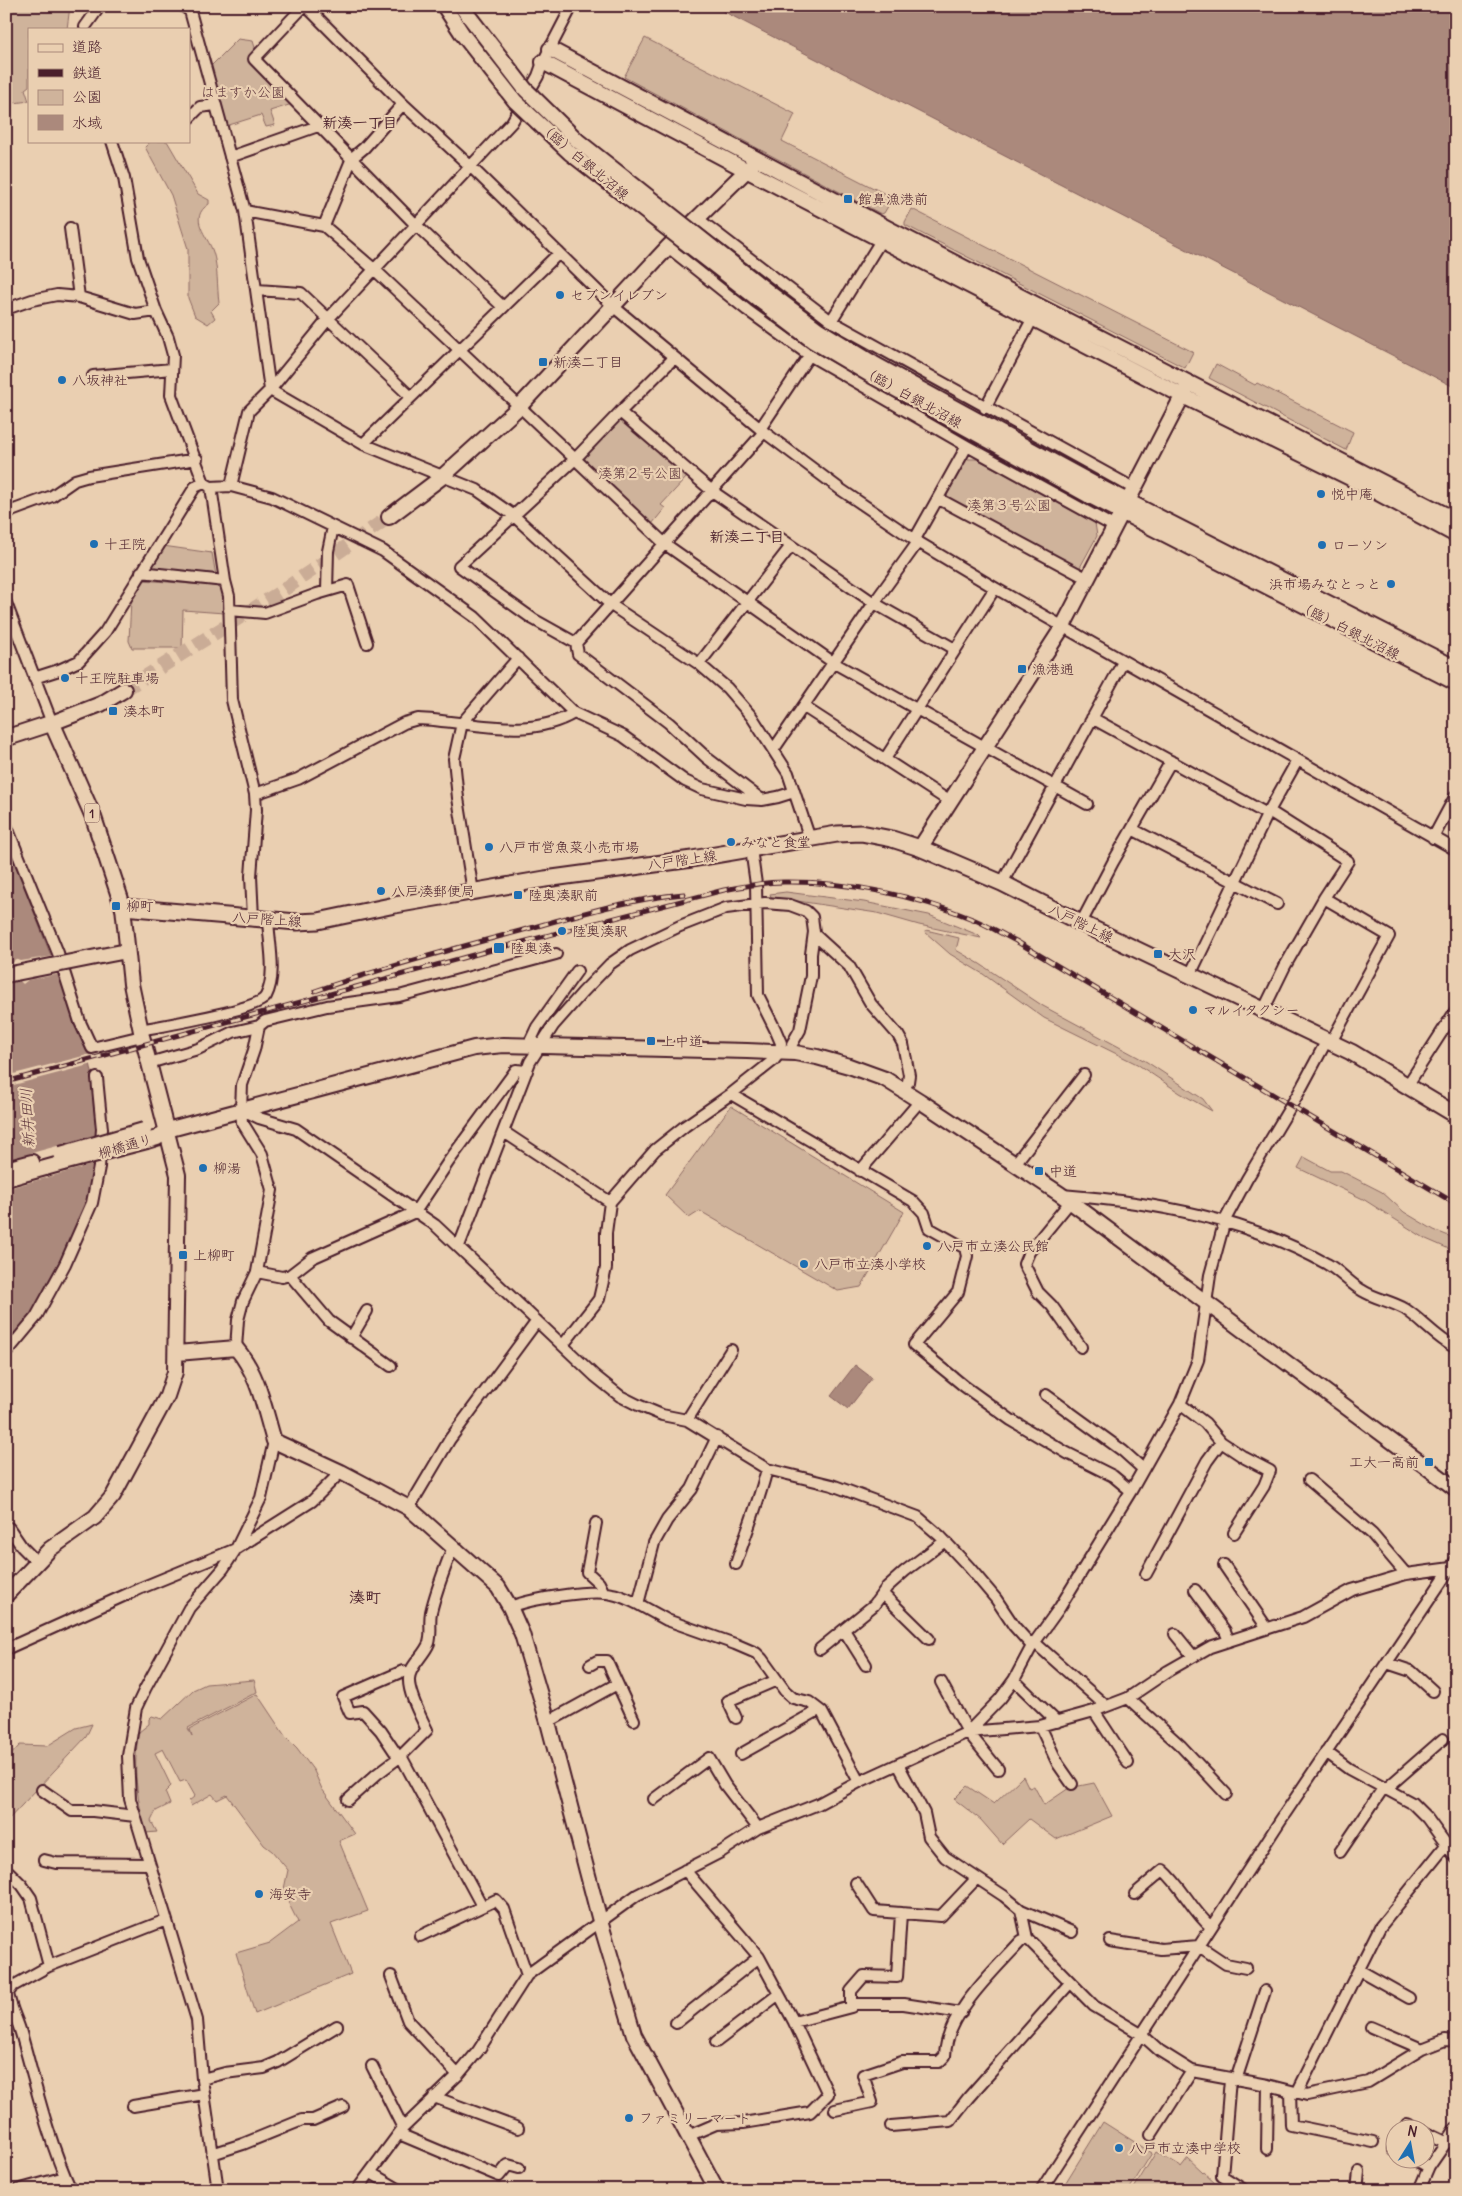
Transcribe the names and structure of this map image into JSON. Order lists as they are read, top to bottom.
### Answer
{
  "streets": {
    "main road": ["1", "八戸階上線"],
    "street": ["（臨）白銀北沼線", "柳橋通り"]
  },
  "crossings": [
    ["1", "八戸階上線"]
  ],
  "districts": ["新湊一丁目", "新湊二丁目", "湊町"],
  "water": ["新井田川"],
  "parks": ["はますか公園", "湊第２号公園", "湊第３号公園"],
  "places": {
    "transit": [
      "館鼻漁港前",
      "新湊二丁目",
      "漁港通",
      "湊本町",
      "陸奥湊駅前",
      "柳町",
      "陸奥湊",
      "大沢",
      "上中道",
      "中道",
      "上柳町",
      "工大一高前"
    ],
    "other": [
      "セブンイレブン",
      "八坂神社",
      "悦中庵",
      "十王院",
      "ローソン",
      "浜市場みなとっと",
      "十王院駐車場",
      "みなと食堂",
      "八戸市営魚菜小売市場",
      "八戸湊郵便局",
      "陸奥湊駅",
      "マルイタクシー",
      "柳湯",
      "八戸市立湊公民館",
      "八戸市立湊小学校",
      "海安寺",
      "ファミリーマート",
      "八戸市立湊中学校"
    ]
  },
  "legend": [
    "道路",
    "鉄道",
    "公園",
    "水域"
  ],
  "north": "top"
}
